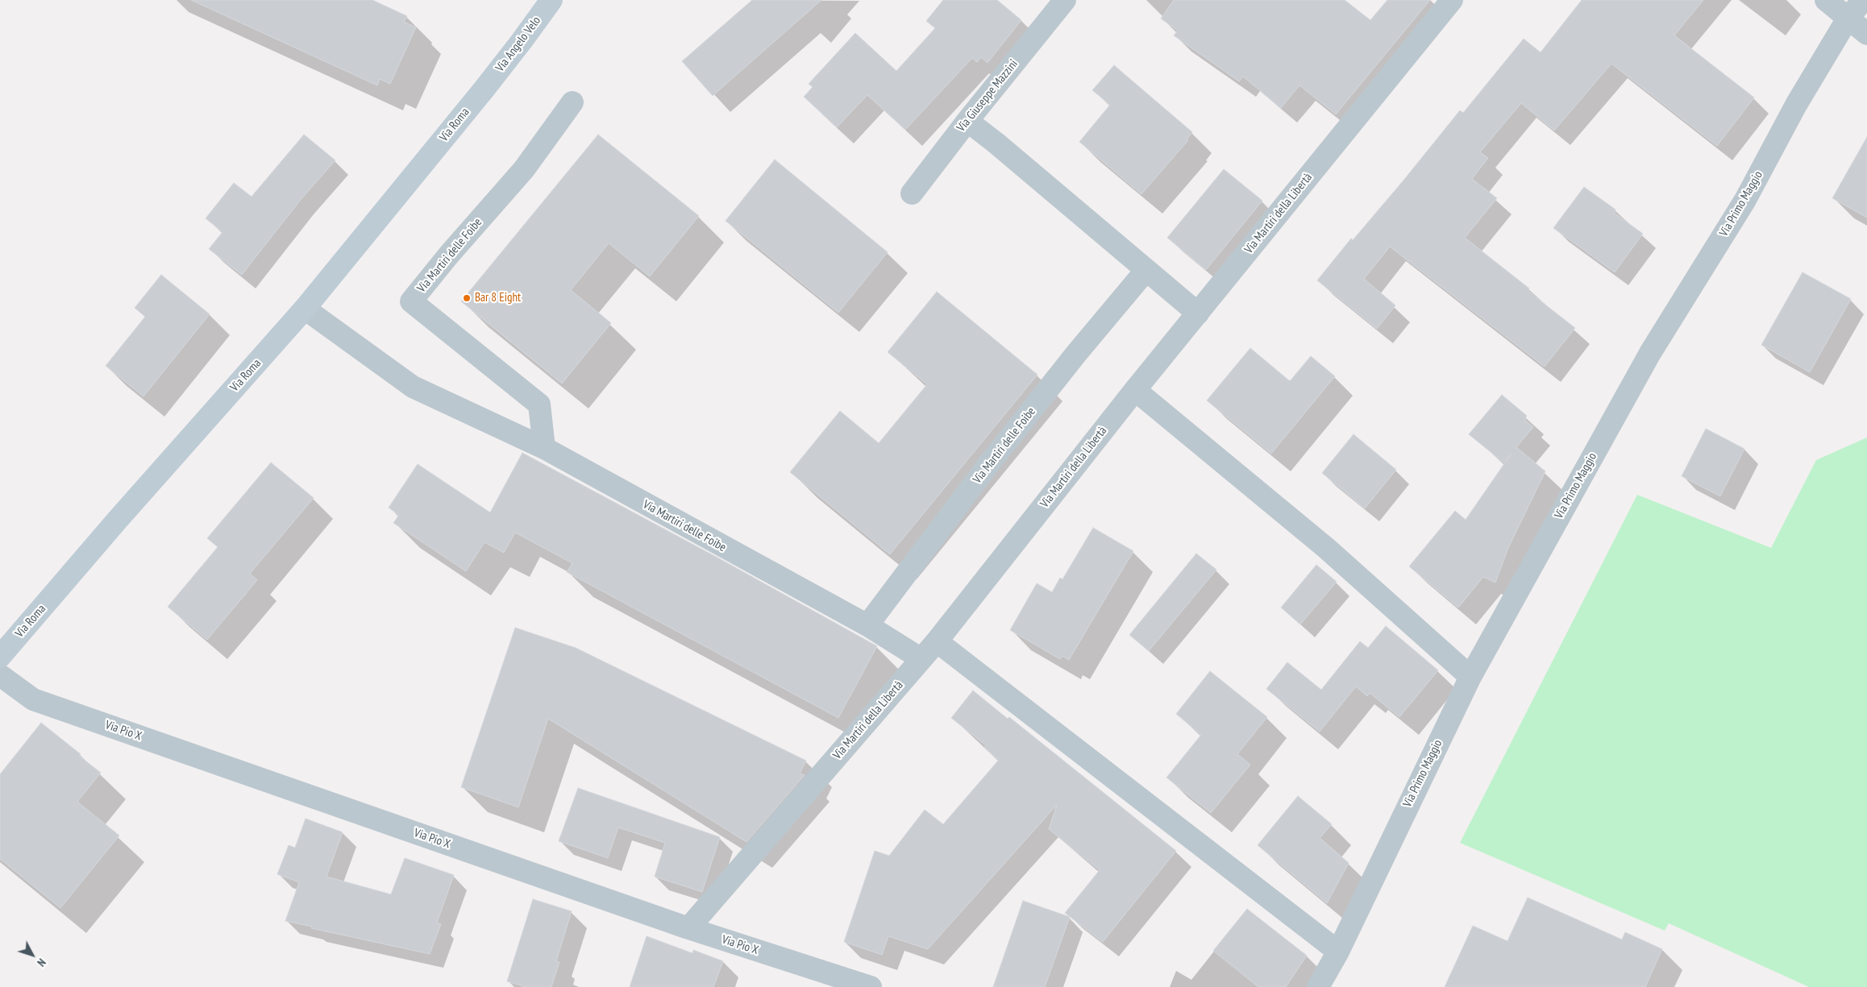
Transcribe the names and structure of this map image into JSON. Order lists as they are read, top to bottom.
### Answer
{
  "streets": {
    "main road": ["Via Angelo Velo", "Via Roma"],
    "street": [
      "Via Giuseppe Mazzini",
      "Via Primo Maggio",
      "Via Martiri della Libertà",
      "Via Martiri delle Foibe",
      "Via Pio X"
    ]
  },
  "crossings": [
    ["Via Angelo Velo", "Via Roma"],
    ["Via Roma", "Via Martiri delle Foibe"],
    ["Via Martiri della Libertà", "Via Martiri delle Foibe"],
    ["Via Martiri della Libertà", "Via Pio X"]
  ],
  "places": ["Bar 8 Eight"],
  "north": "bottom right"
}
